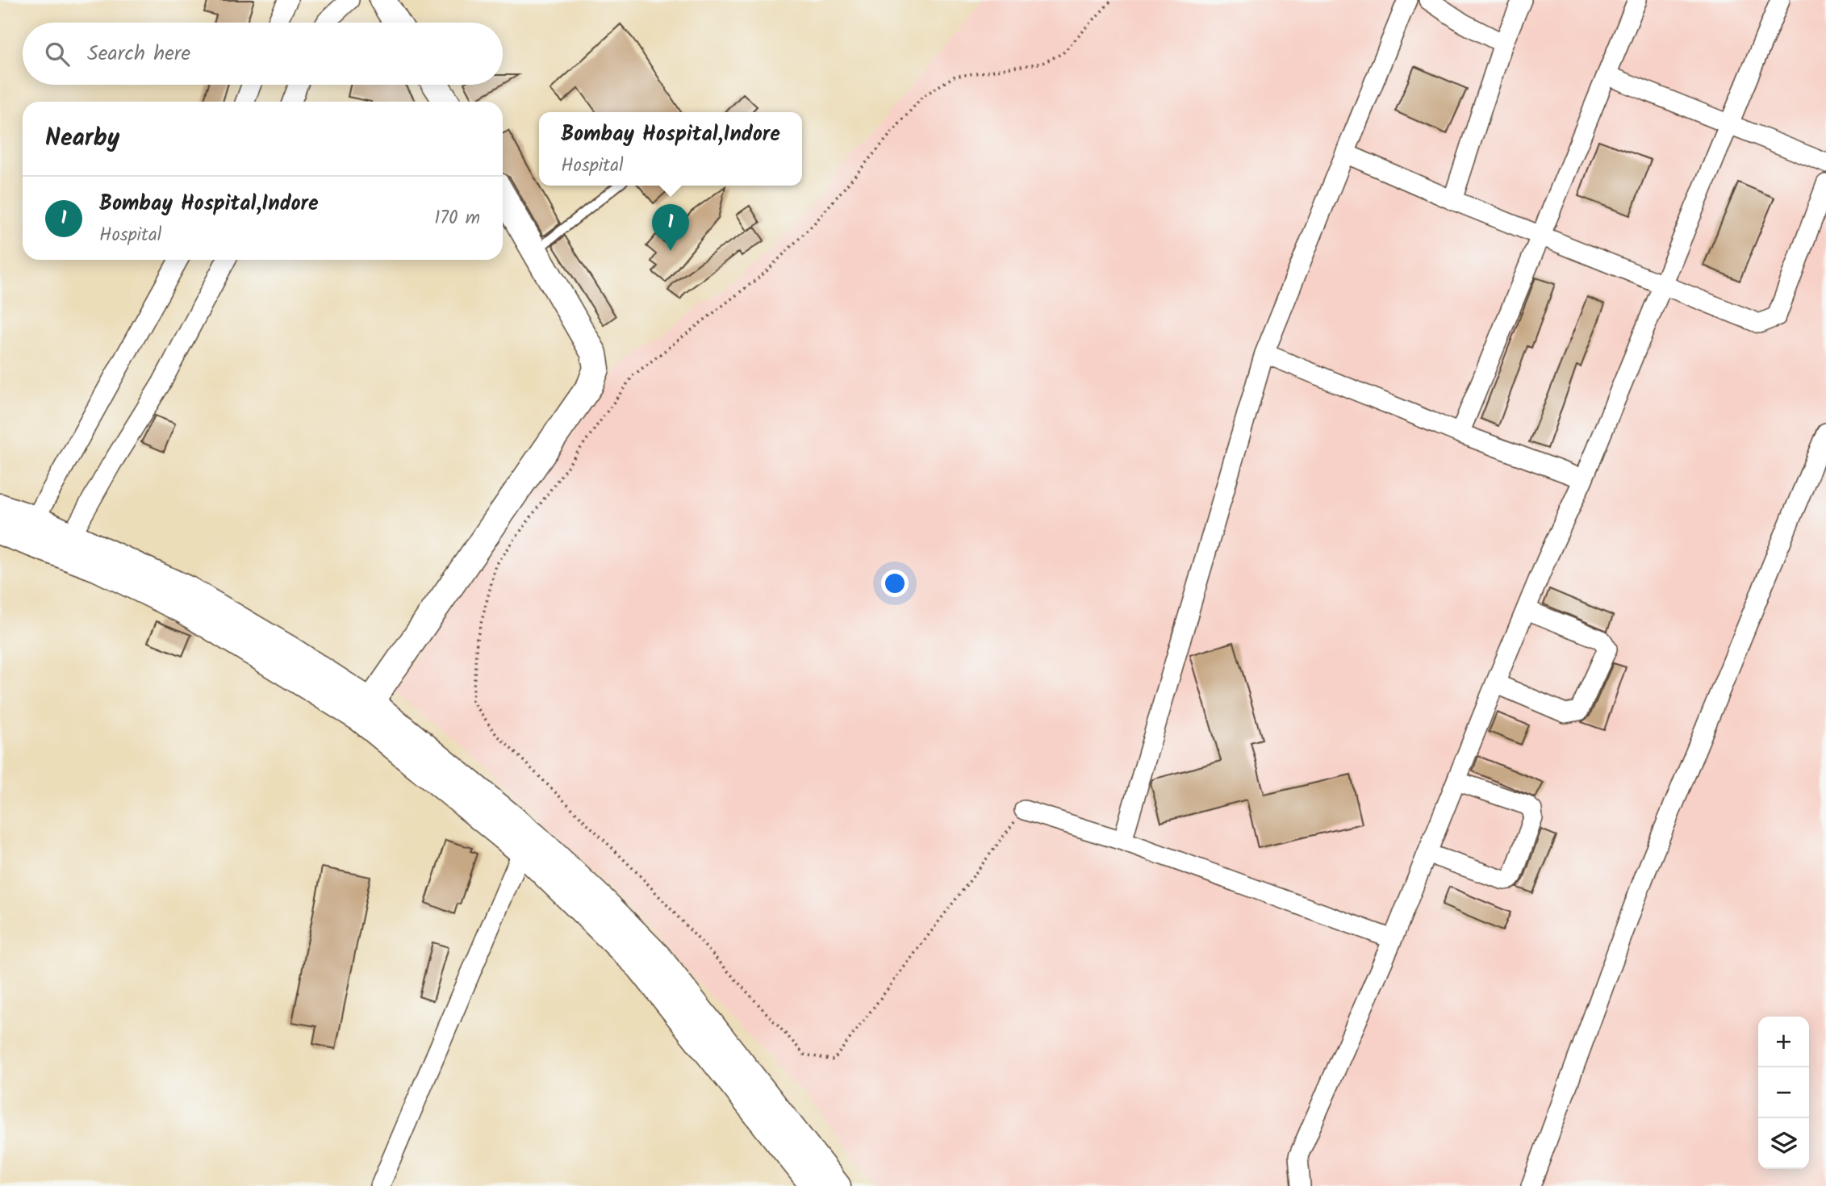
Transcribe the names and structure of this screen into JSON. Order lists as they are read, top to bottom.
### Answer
{
  "page": {
    "search": "Search here",
    "heading": "Nearby",
    "popup": ["Bombay Hospital,Indore", "Hospital"],
    "list": [
      {
        "mark": "1",
        "name": "Bombay Hospital,Indore",
        "note": "Hospital",
        "value": "170 m"
      }
    ],
    "pins": "1",
    "map_buttons": ["+", "−"]
  }
}
